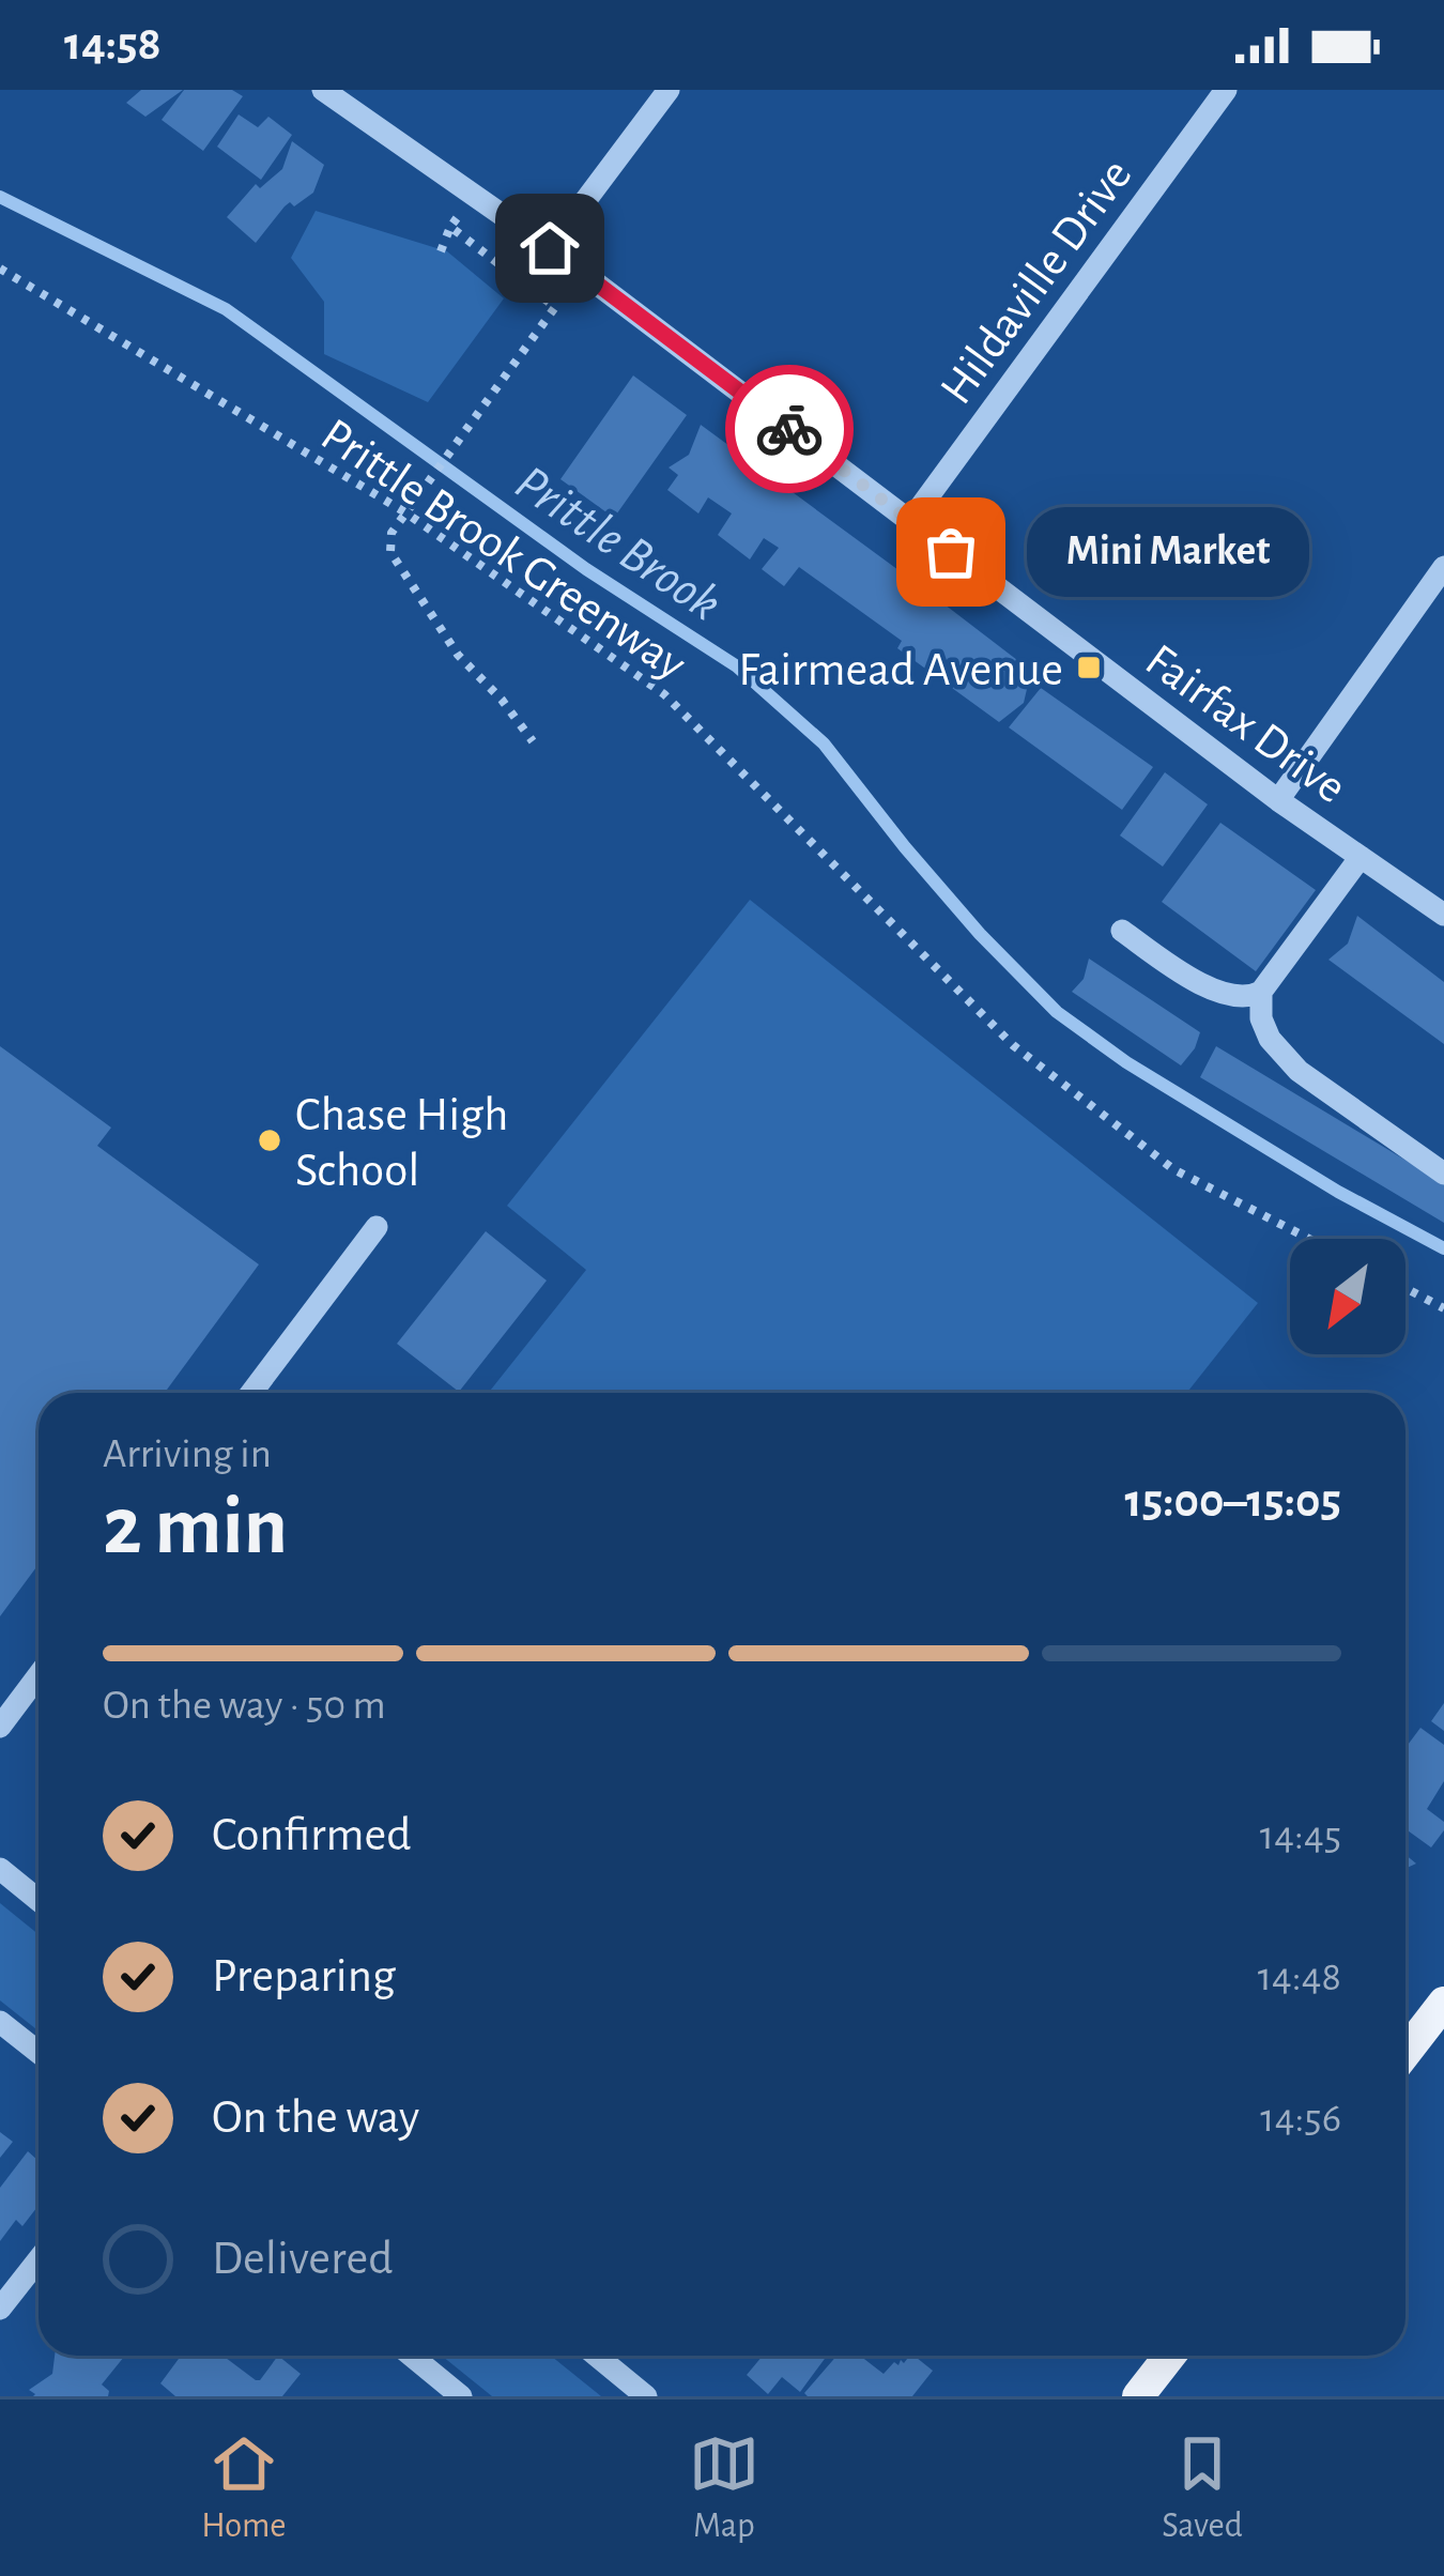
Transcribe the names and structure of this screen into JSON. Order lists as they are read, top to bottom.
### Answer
{
  "streets": {
    "street": ["Hildaville Drive", "Fairfax Drive"],
    "path": ["Prittle Brook Greenway"]
  },
  "crossings": [
    ["Hildaville Drive", "Fairfax Drive"]
  ],
  "water": ["Prittle Brook"],
  "places": {
    "other": ["Mini Market", "Chase High School"],
    "transit": ["Fairmead Avenue"]
  },
  "north": "bottom left",
  "page": {
    "status": "14:58",
    "bubble": "Mini Market",
    "heading": ["2 min", "Arriving in", "15:00–15:05"],
    "bar": "On the way · 50 m",
    "list": [
      ["Confirmed", "14:45"],
      ["Preparing", "14:48"],
      ["On the way", "14:56"],
      "Delivered"
    ],
    "tabs": ["Home", "Map", "Saved"]
  }
}
